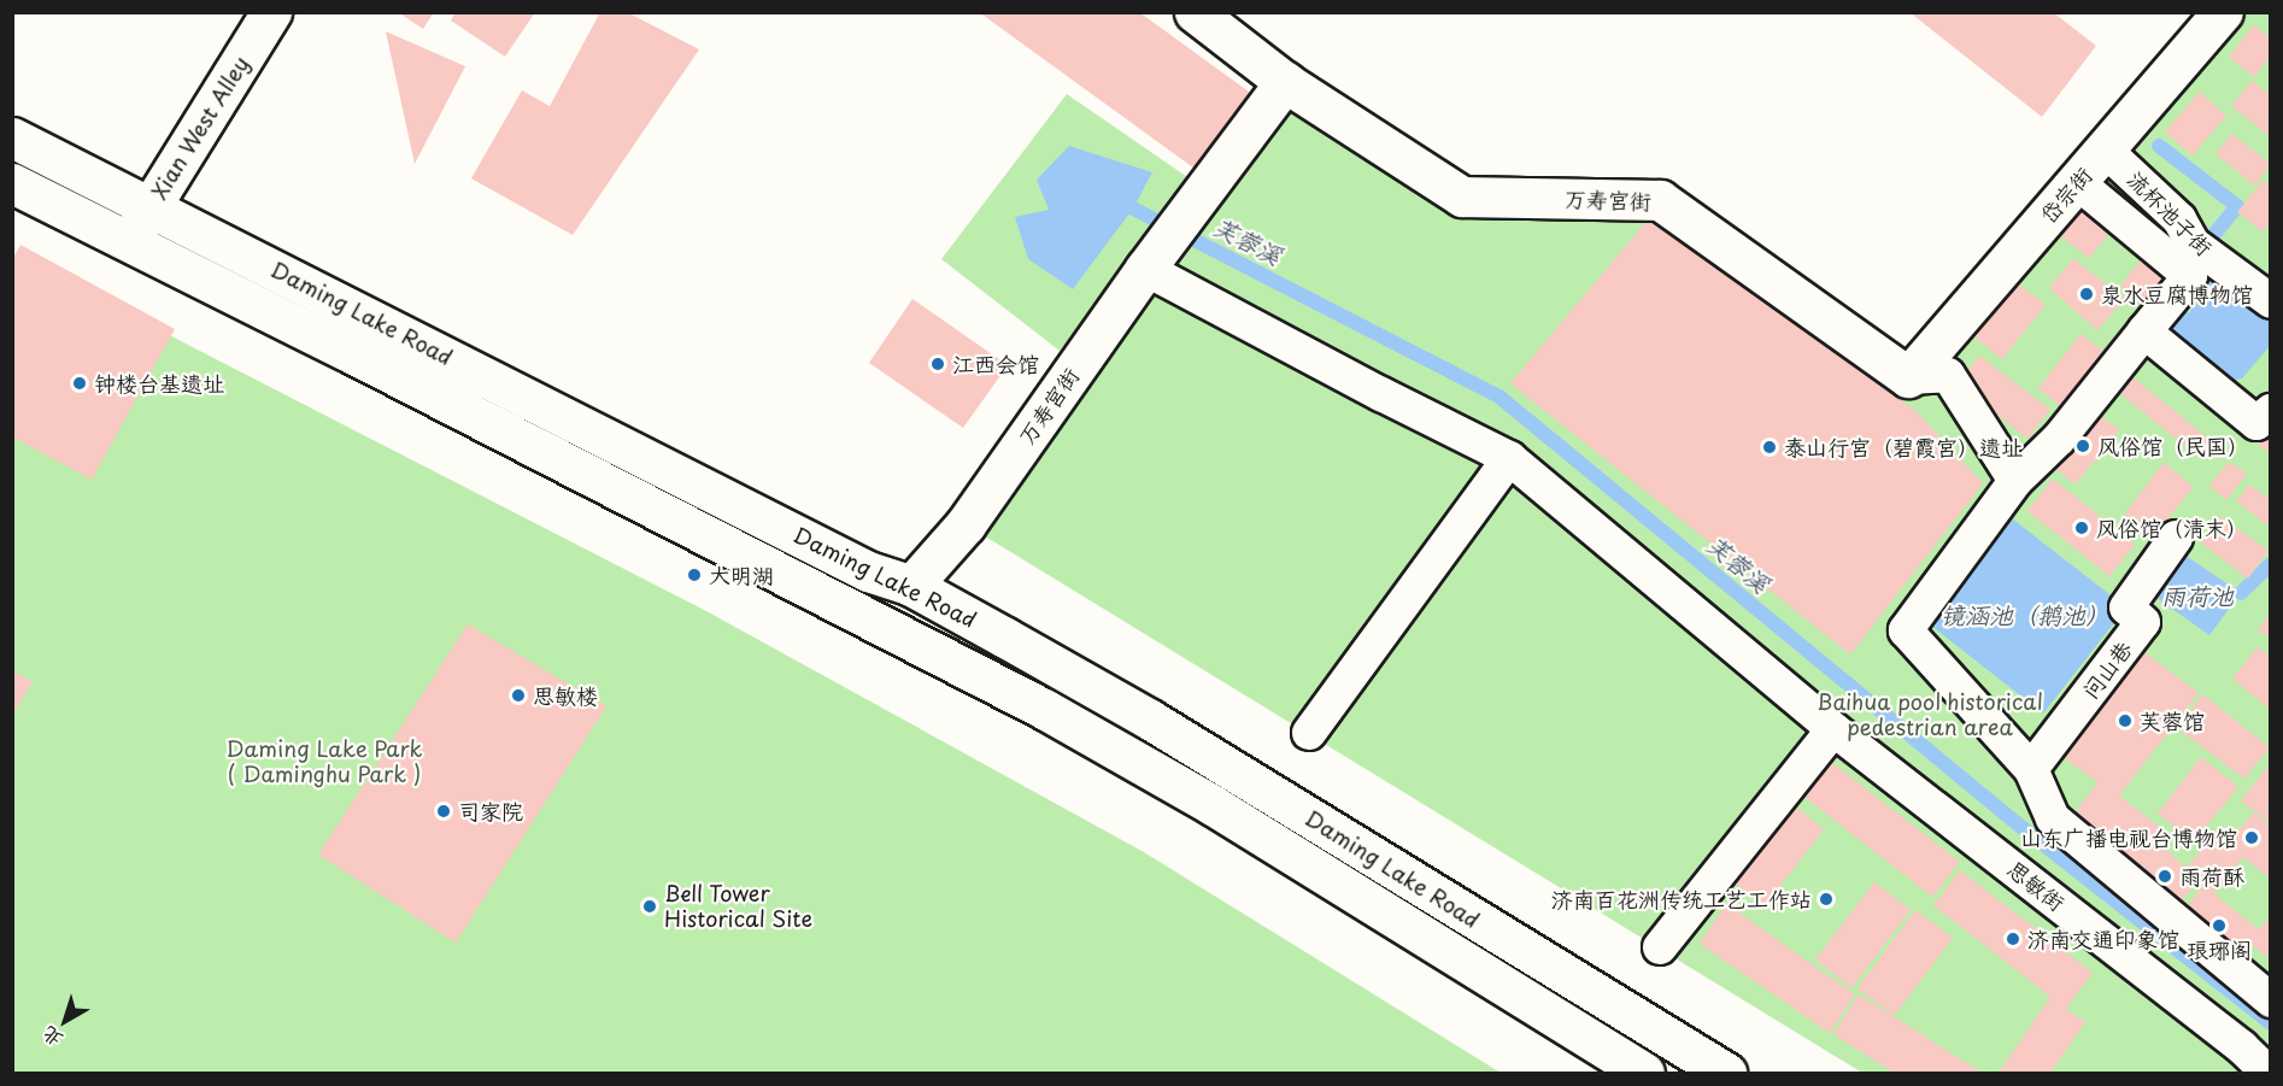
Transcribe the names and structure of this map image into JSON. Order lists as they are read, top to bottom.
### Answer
{
  "streets": {
    "main road": [
      "Xian West Alley",
      "岱宗街",
      "万寿宫街",
      "Daming Lake Road"
    ],
    "street": ["流杯池子街", "问山巷", "思敏街"]
  },
  "crossings": [
    ["Xian West Alley", "Daming Lake Road"],
    ["岱宗街", "万寿宫街"],
    ["岱宗街", "流杯池子街"],
    ["万寿宫街", "Daming Lake Road"],
    ["万寿宫街", "思敏街"]
  ],
  "water": ["芙蓉溪", "雨荷池", "镜涵池（鹅池）"],
  "parks": ["Baihua pool historical pedestrian area", "Daming Lake Park ( Daminghu Park )"],
  "places": [
    "泉水豆腐博物馆",
    "江西会馆",
    "钟楼台基遗址",
    "风俗馆（民国）",
    "泰山行宫（碧霞宫）遗址",
    "风俗馆（清末）",
    "大明湖",
    "思敏楼",
    "芙蓉馆",
    "司家院",
    "山东广播电视台博物馆",
    "雨荷酥",
    "济南百花洲传统工艺工作站",
    "Bell Tower Historical Site",
    "琅琊阁",
    "济南交通印象馆"
  ],
  "north": "bottom left"
}
